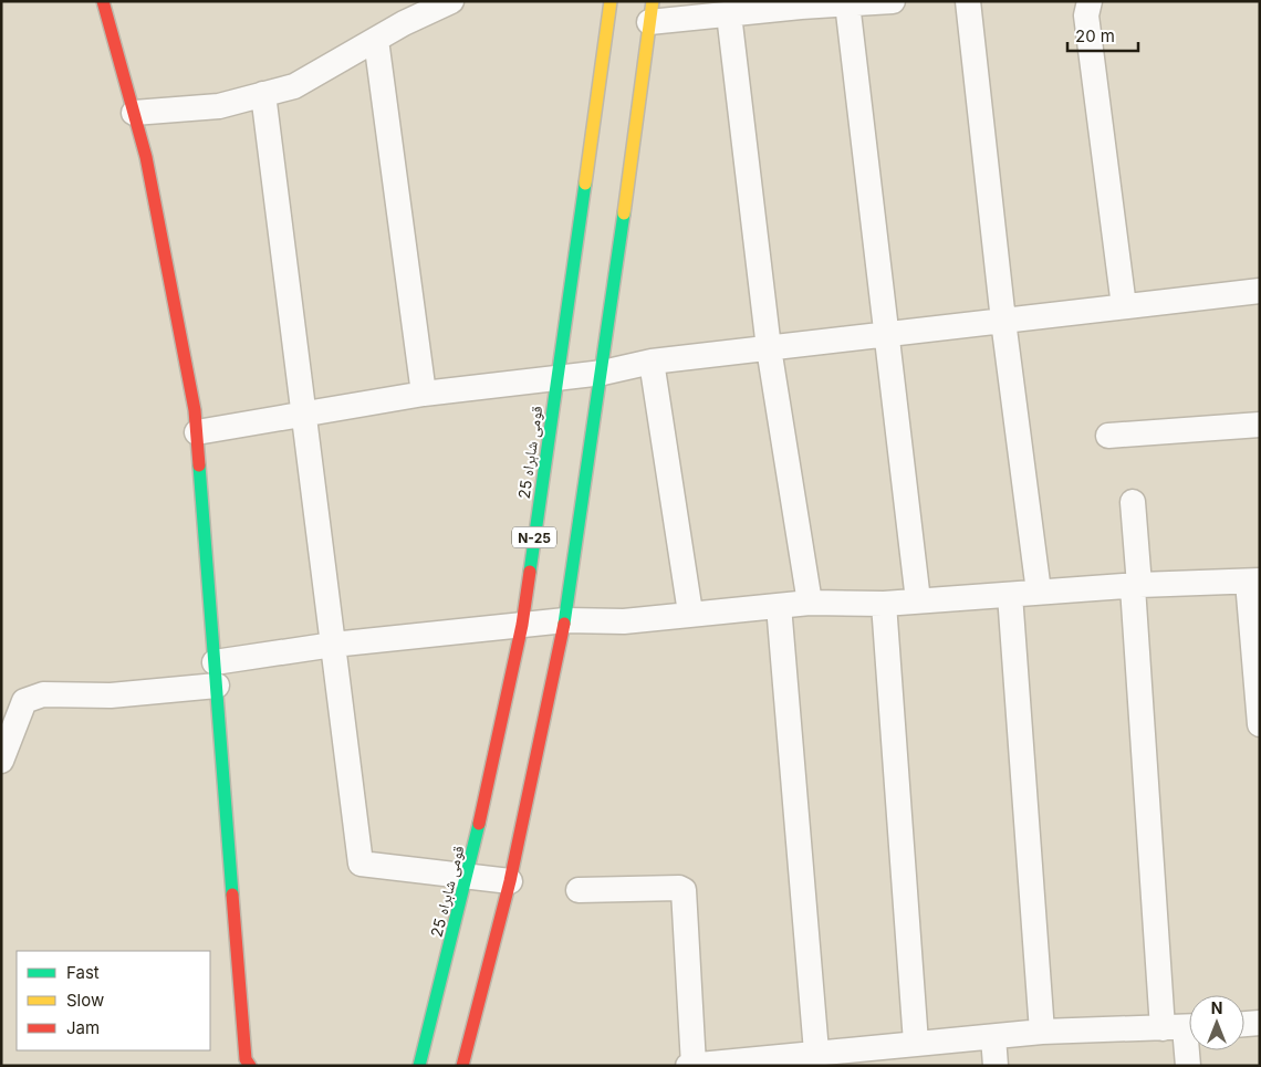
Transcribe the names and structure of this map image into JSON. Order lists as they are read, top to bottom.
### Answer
{
  "streets": {
    "main road": ["قومی شاہراہ 25", "N-25"]
  },
  "legend": ["Fast", "Slow", "Jam"],
  "scale_bar": "20 m",
  "north": "top"
}
